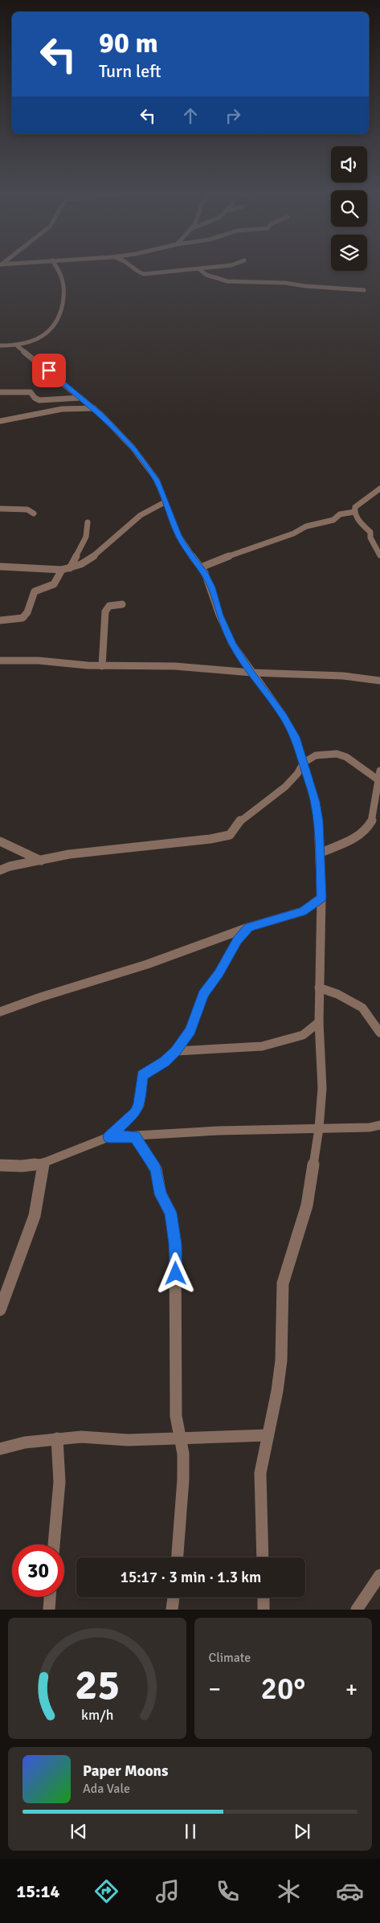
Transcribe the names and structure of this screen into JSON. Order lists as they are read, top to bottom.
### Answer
{
  "page": {
    "turn": ["90 m", "Turn left"],
    "limit": "30",
    "trip": "15:17 · 3 min · 1.3 km",
    "tile": "Climate",
    "heat": ["−", "20°", "+"],
    "song": ["Paper Moons", "Ada Vale"],
    "tabs": "15:14",
    "gauge": ["25", "km/h"]
  }
}
